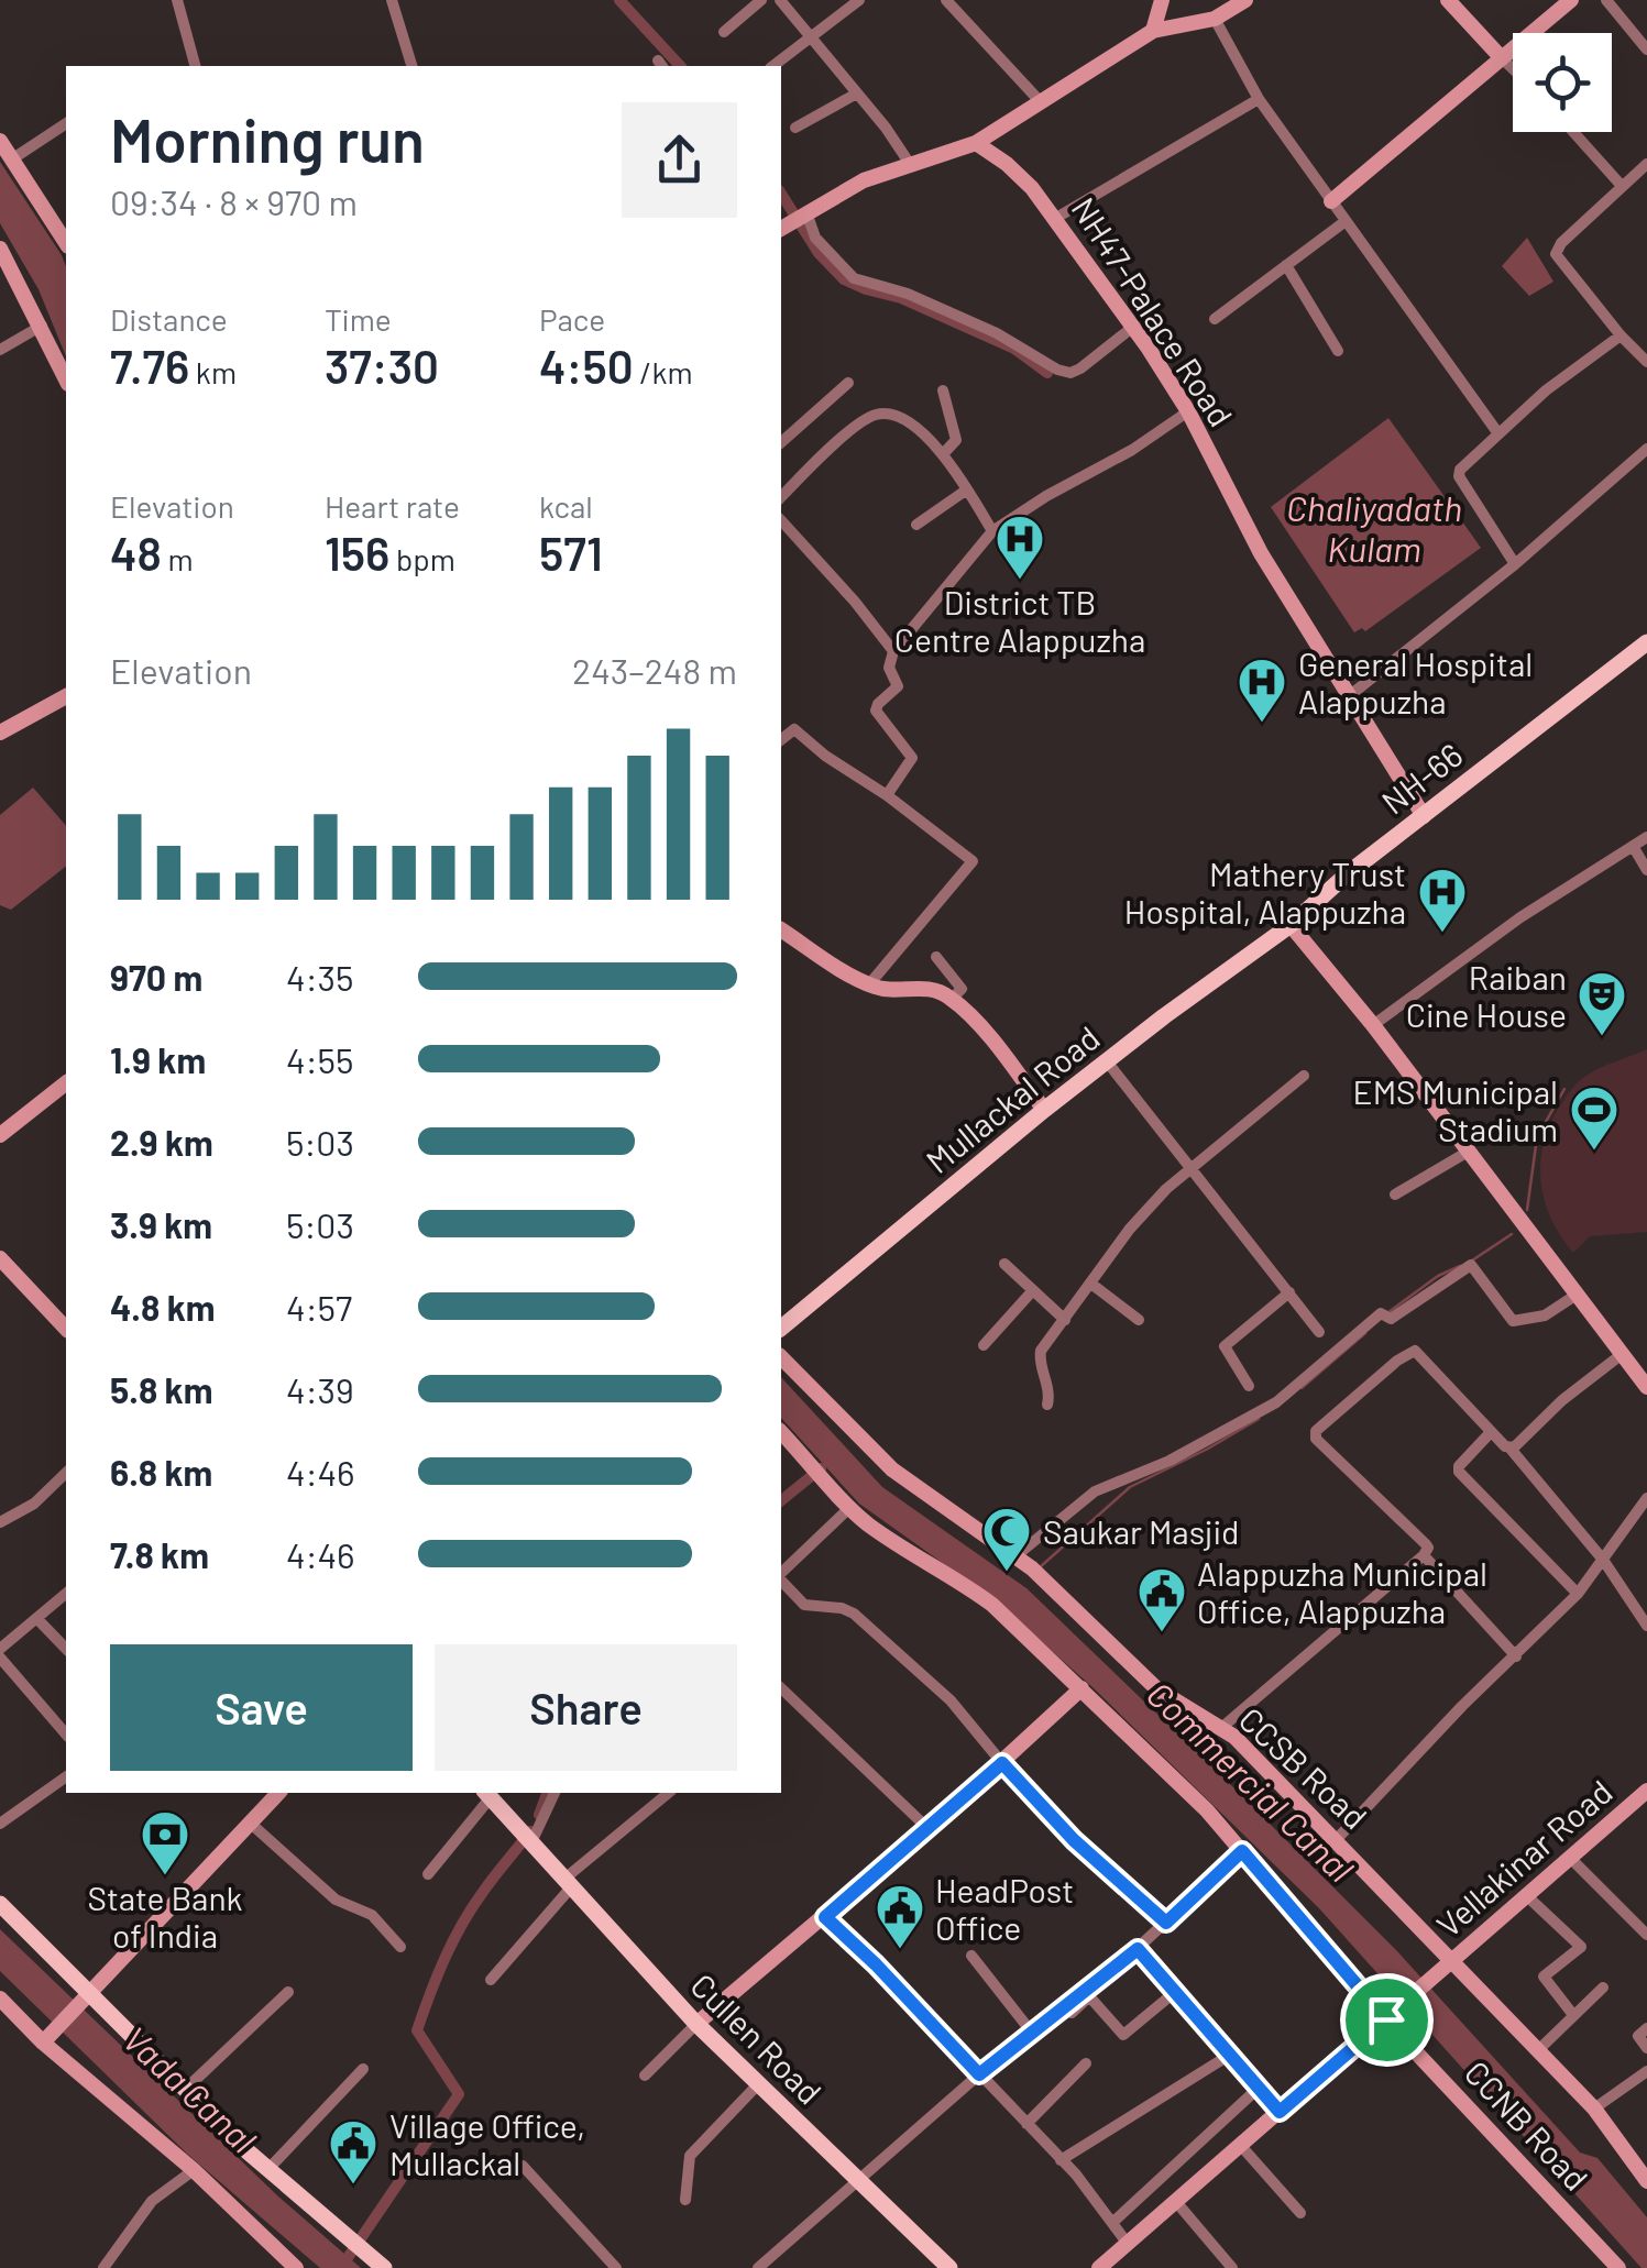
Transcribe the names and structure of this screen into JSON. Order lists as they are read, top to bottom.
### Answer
{
  "streets": {
    "main road": [
      "NH47-Palace Road",
      "NH-66",
      "Mullackal Road",
      "CCSB Road",
      "Vellakinar Road",
      "Cullen Road",
      "CCNB Road"
    ]
  },
  "crossings": [
    ["NH47-Palace Road", "NH-66"],
    ["NH-66", "Mullackal Road"],
    ["CCSB Road", "Vellakinar Road"],
    ["Vellakinar Road", "CCNB Road"]
  ],
  "water": ["Chaliyadath Kulam", "Commercial Canal", "Vada Canal"],
  "places": {
    "hospital": ["District TB Centre Alappuzha", "General Hospital Alappuzha", "Mathery Trust Hospital, Alappuzha"],
    "theatre": ["Raiban Cine House"],
    "sports": ["EMS Municipal Stadium"],
    "mosque": ["Saukar Masjid"],
    "public building": ["Alappuzha Municipal Office, Alappuzha", "HeadPost Office", "Village Office, Mullackal"],
    "bank": ["State Bank of India"]
  },
  "page": {
    "heading": ["Morning run", "09:34 · 8 × 970 m"],
    "stats": [
      ["Distance", "7.76 km"],
      ["Time", "37:30"],
      ["Pace", "4:50 /km"],
      ["Elevation", "48 m"],
      ["Heart rate", "156 bpm"],
      ["kcal", "571"]
    ],
    "chart": ["Elevation", "243–248 m"],
    "list": [
      {
        "name": "970 m",
        "note": "4:35"
      },
      {
        "name": "1.9 km",
        "note": "4:55"
      },
      {
        "name": "2.9 km",
        "note": "5:03"
      },
      {
        "name": "3.9 km",
        "note": "5:03"
      },
      {
        "name": "4.8 km",
        "note": "4:57"
      },
      {
        "name": "5.8 km",
        "note": "4:39"
      },
      {
        "name": "6.8 km",
        "note": "4:46"
      },
      {
        "name": "7.8 km",
        "note": "4:46"
      }
    ],
    "buttons": ["Save", "Share"]
  }
}
